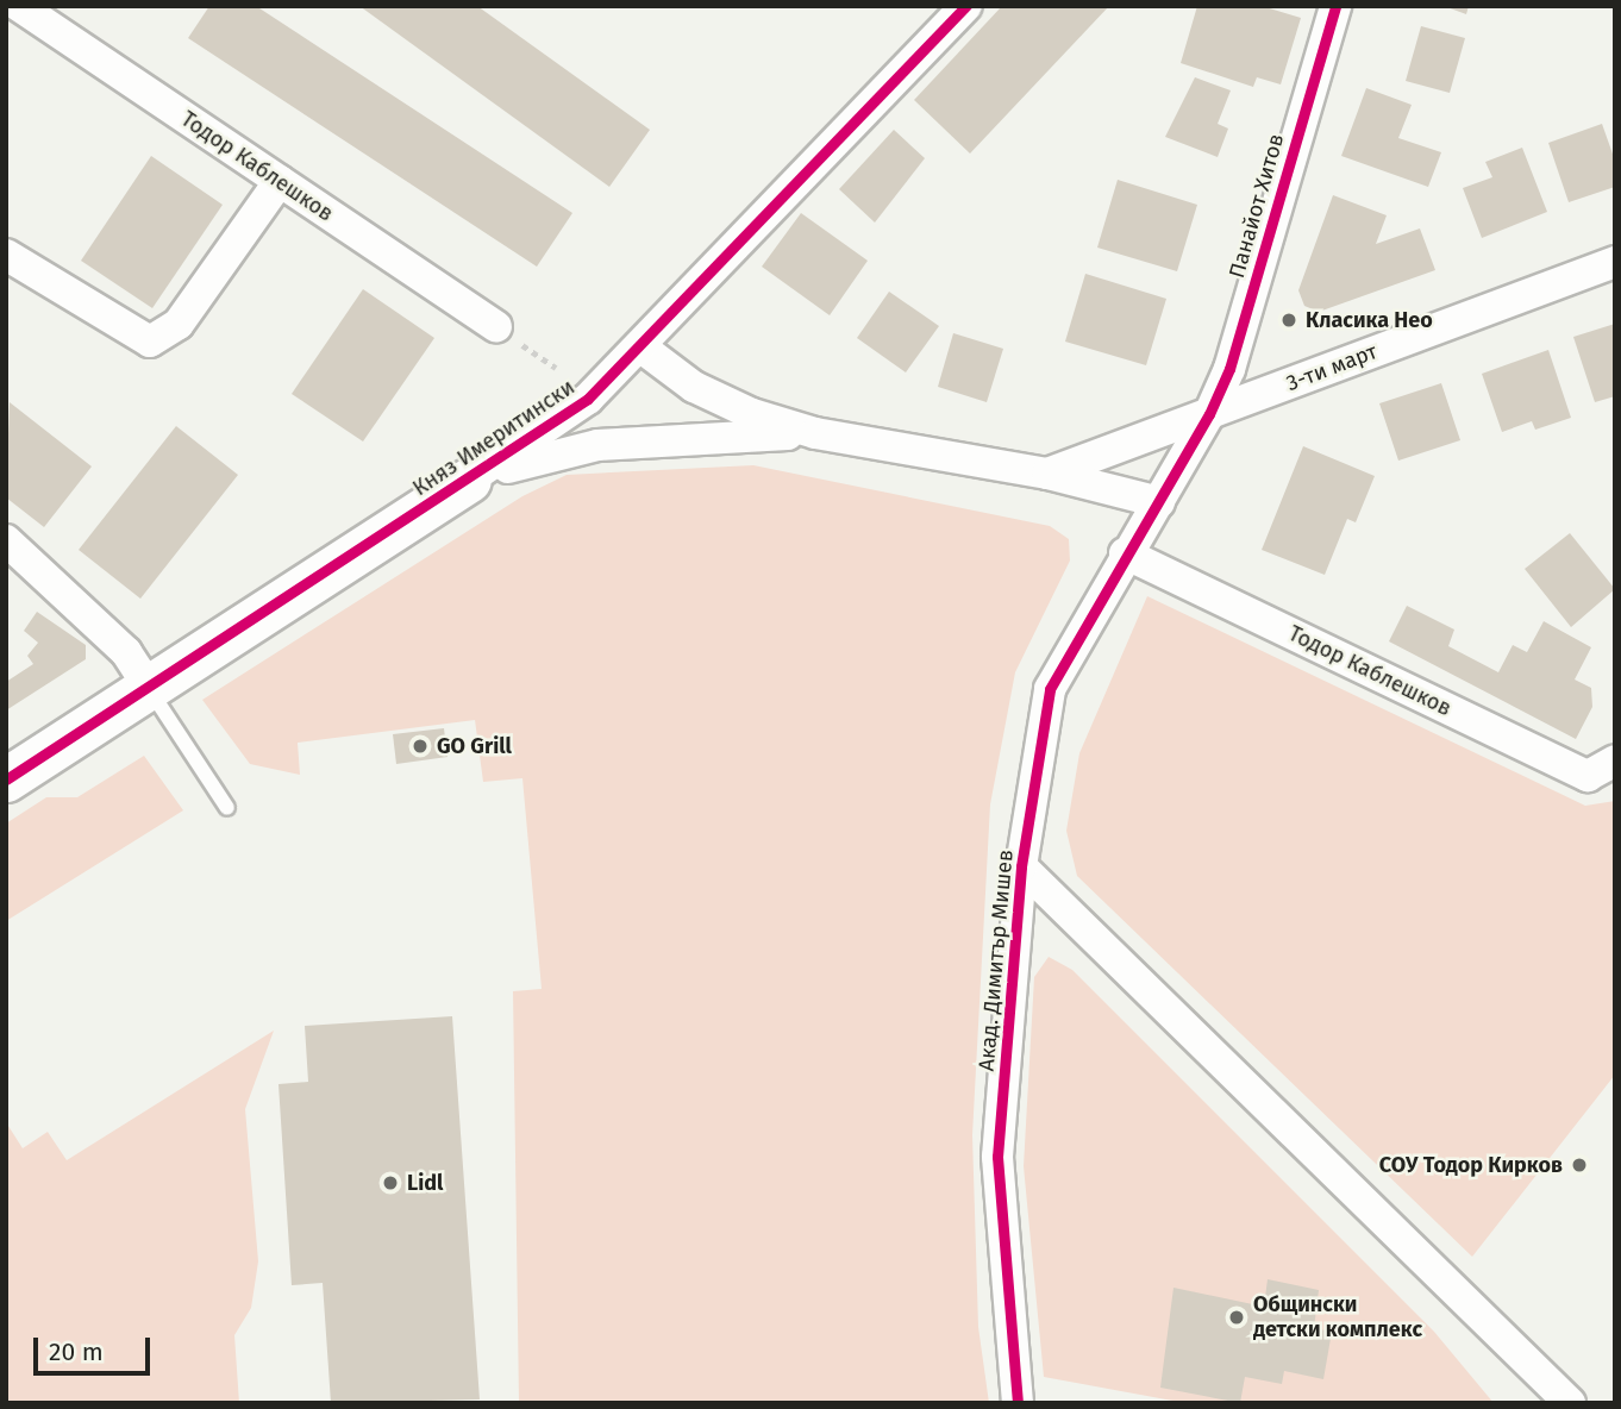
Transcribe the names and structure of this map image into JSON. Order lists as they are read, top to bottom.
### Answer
{
  "streets": {
    "street": [
      "Тодор Каблешков",
      "Панайот Хитов",
      "3-ти март",
      "Княз Имеритински",
      "Акад. Димитър Мишев"
    ]
  },
  "crossings": [
    ["Тодор Каблешков", "Акад. Димитър Мишев"],
    ["Панайот Хитов", "3-ти март"],
    ["Панайот Хитов", "Акад. Димитър Мишев"],
    ["3-ти март", "Акад. Димитър Мишев"]
  ],
  "places": [
    "Класика Нео",
    "GO Grill",
    "СОУ Тодор Кирков",
    "Lidl",
    "Общински детски комплекс"
  ],
  "scale_bar": "20 m"
}
